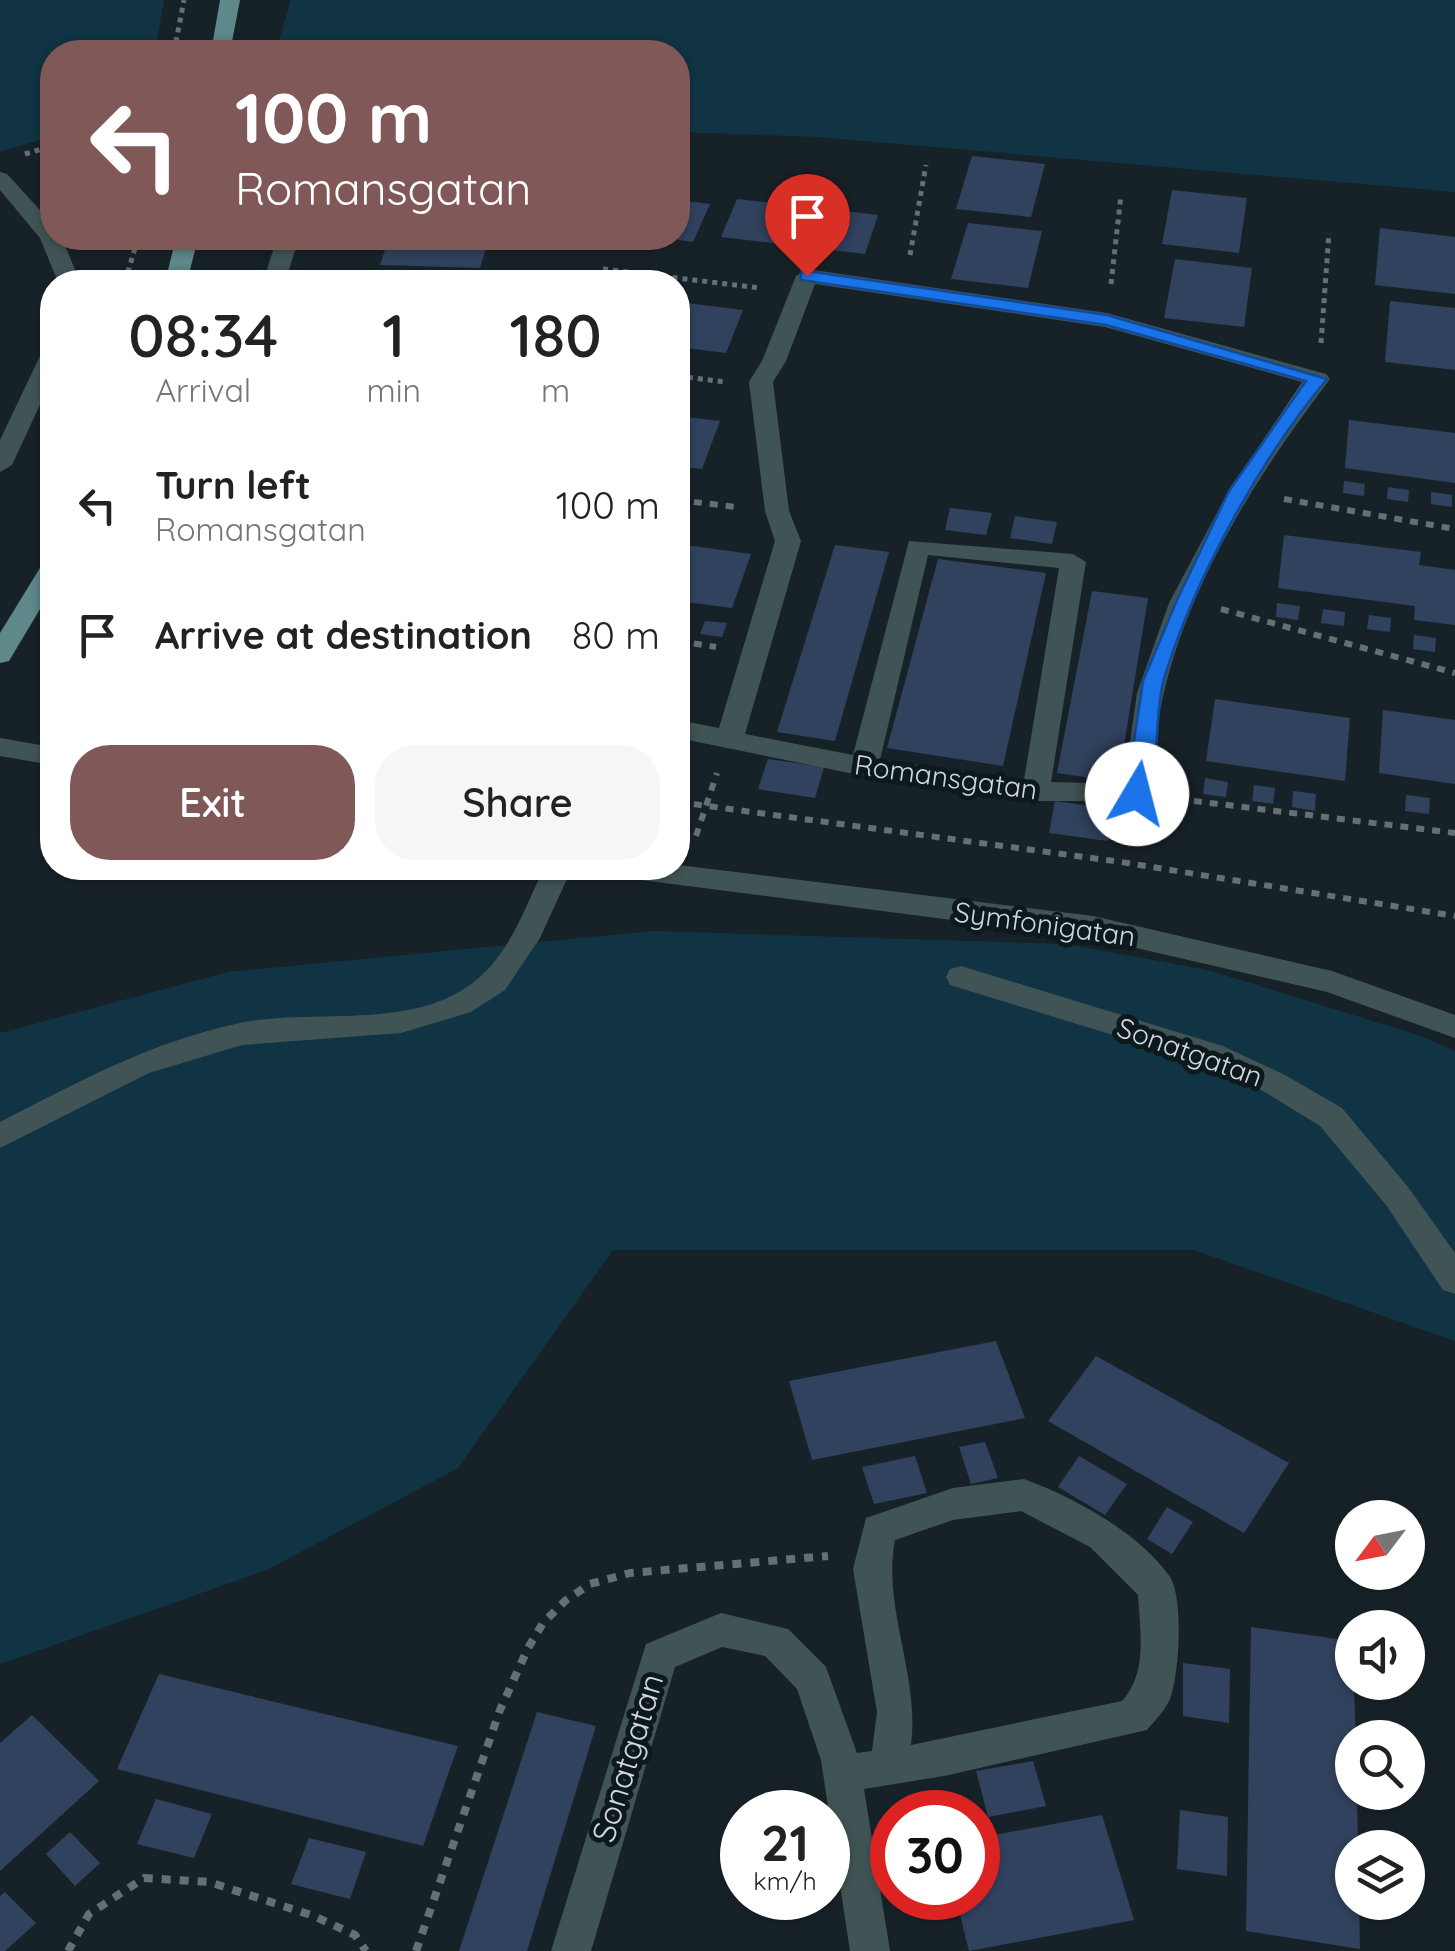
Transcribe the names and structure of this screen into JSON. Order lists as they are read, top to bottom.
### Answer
{
  "streets": {
    "street": ["Romansgatan", "Symfonigatan", "Sonatgatan"]
  },
  "north": "bottom left",
  "page": {
    "turn": ["100 m", "Romansgatan"],
    "eta": [
      "08:34",
      "Arrival",
      "1",
      "min",
      "180",
      "m"
    ],
    "list": [
      {
        "name": "Turn left",
        "note": "Romansgatan",
        "value": "100 m"
      },
      {
        "name": "Arrive at destination",
        "value": "80 m"
      }
    ],
    "buttons": ["Exit", "Share"],
    "speed": "21 km/h",
    "limit": "30"
  }
}
